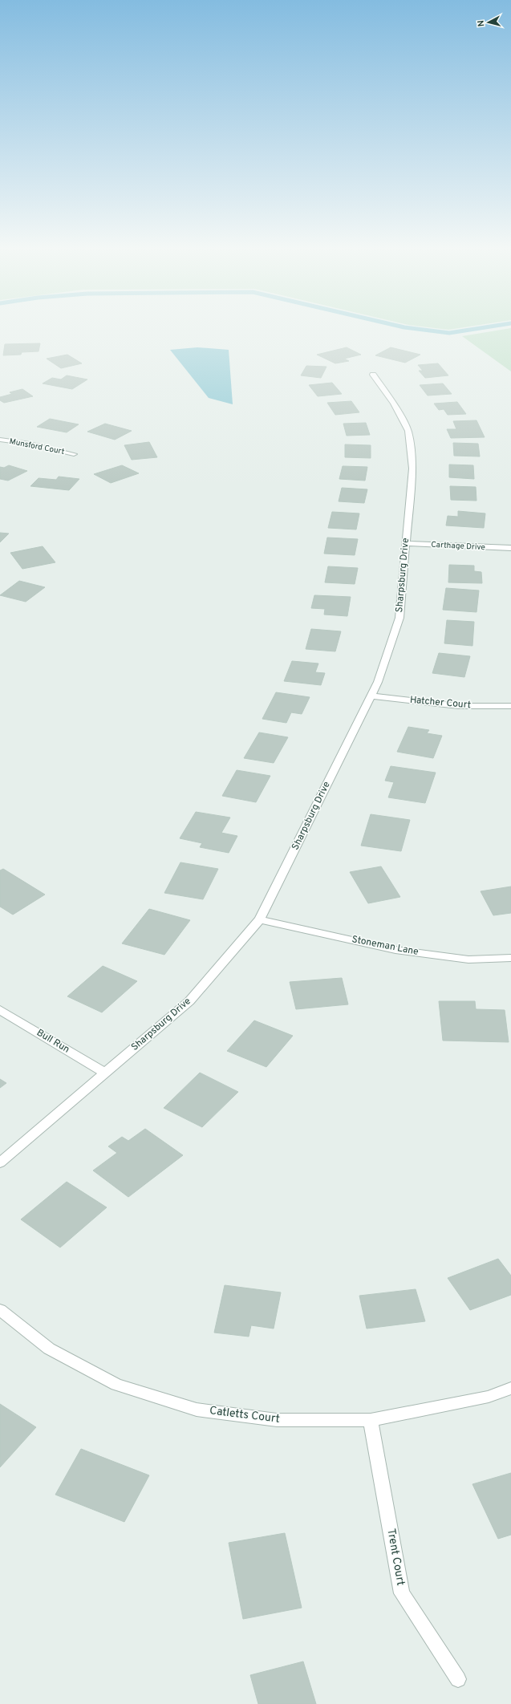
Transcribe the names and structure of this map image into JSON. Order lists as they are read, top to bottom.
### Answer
{
  "streets": {
    "street": [
      "Munsford Court",
      "Carthage Drive",
      "Sharpsburg Drive",
      "Hatcher Court",
      "Stoneman Lane",
      "Bull Run",
      "Catletts Court",
      "Trent Court"
    ]
  },
  "crossings": [
    ["Carthage Drive", "Sharpsburg Drive"],
    ["Sharpsburg Drive", "Hatcher Court"],
    ["Sharpsburg Drive", "Stoneman Lane"],
    ["Sharpsburg Drive", "Bull Run"],
    ["Catletts Court", "Trent Court"]
  ],
  "north": "left"
}
